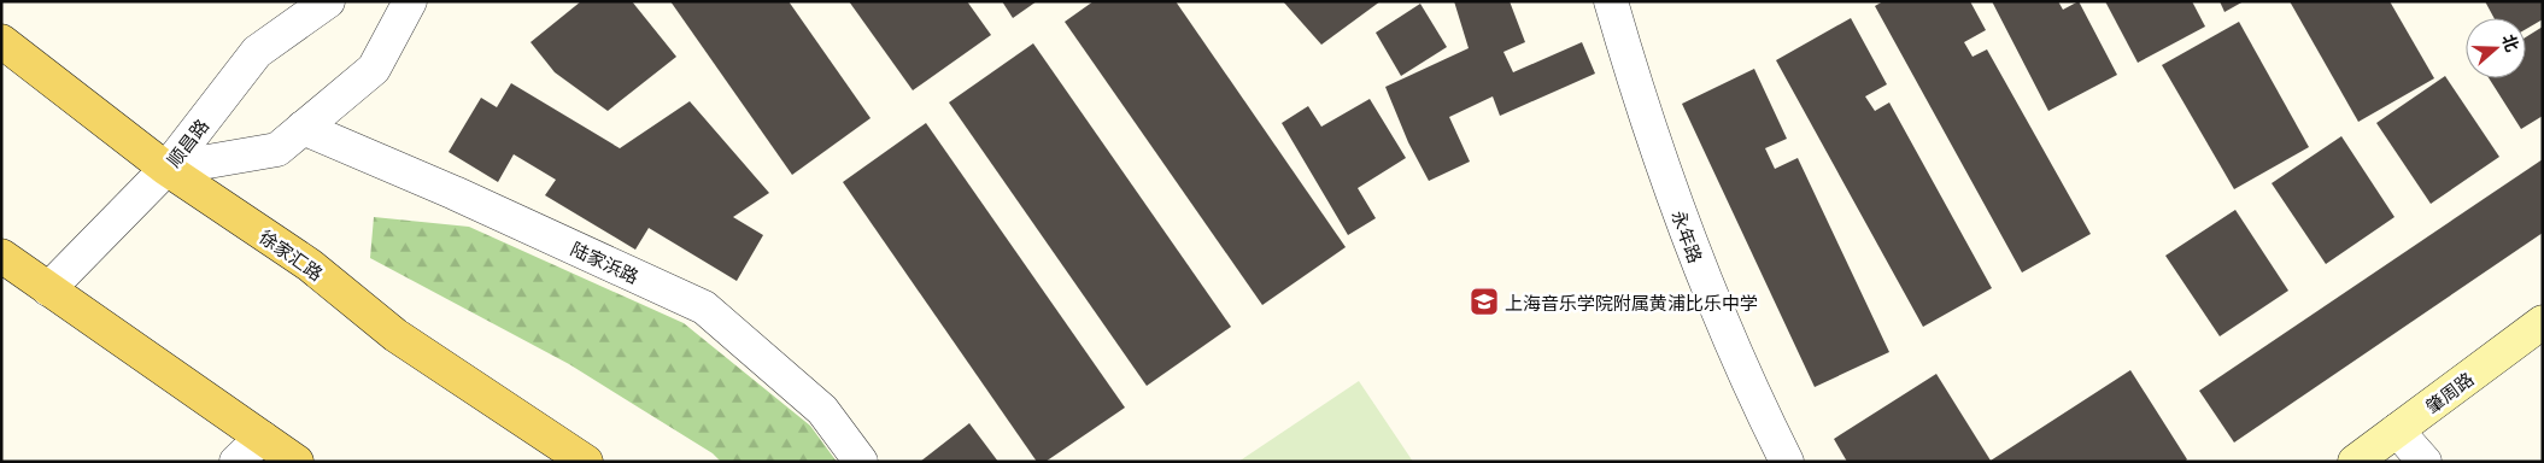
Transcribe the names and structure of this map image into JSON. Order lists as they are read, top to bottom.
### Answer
{
  "streets": {
    "main road": ["徐家汇路"],
    "street": [
      "顺昌路",
      "永年路",
      "陆家浜路",
      "肇周路"
    ]
  },
  "crossings": [
    ["顺昌路", "徐家汇路"]
  ],
  "places": {
    "school or university": ["上海音乐学院附属黄浦比乐中学"]
  },
  "north": "right"
}
